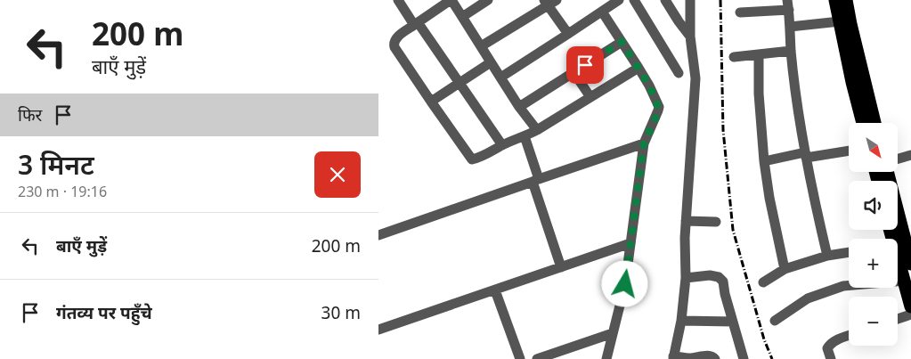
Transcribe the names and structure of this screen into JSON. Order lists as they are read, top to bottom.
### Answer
{
  "north": "bottom right",
  "page": {
    "turn": ["200 m", "बाएँ मुड़ें"],
    "then": "फिर",
    "map_buttons": ["+", "−"],
    "heading": ["3 मिनट", "230 m · 19:16"],
    "list": [
      {
        "name": "बाएँ मुड़ें",
        "value": "200 m"
      },
      {
        "name": "गंतव्य पर पहुँचे",
        "value": "30 m"
      }
    ]
  }
}
